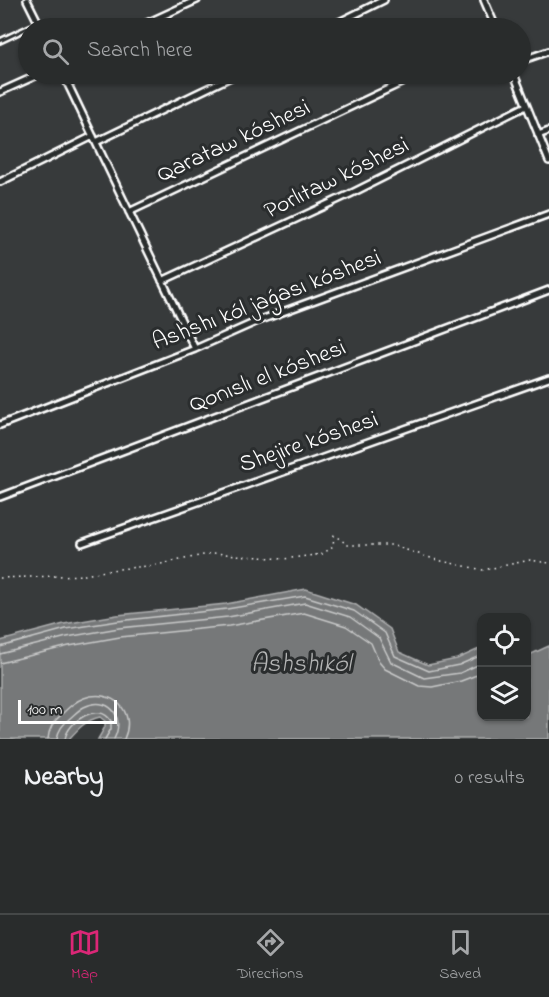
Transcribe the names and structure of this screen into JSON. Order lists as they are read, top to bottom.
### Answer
{
  "streets": {
    "street": [
      "Qarataw kóshesi",
      "Porlıtaw kóshesi",
      "Ashshı kól jaǵası kóshesi",
      "Qonıslı el kóshesi",
      "Shejire kóshesi"
    ]
  },
  "water": ["Ashshıkól"],
  "scale_bar": "100 m",
  "page": {
    "search": "Search here",
    "scale": "100 m",
    "heading": ["Nearby", "0 results"],
    "nav": ["Map", "Directions", "Saved"]
  }
}
